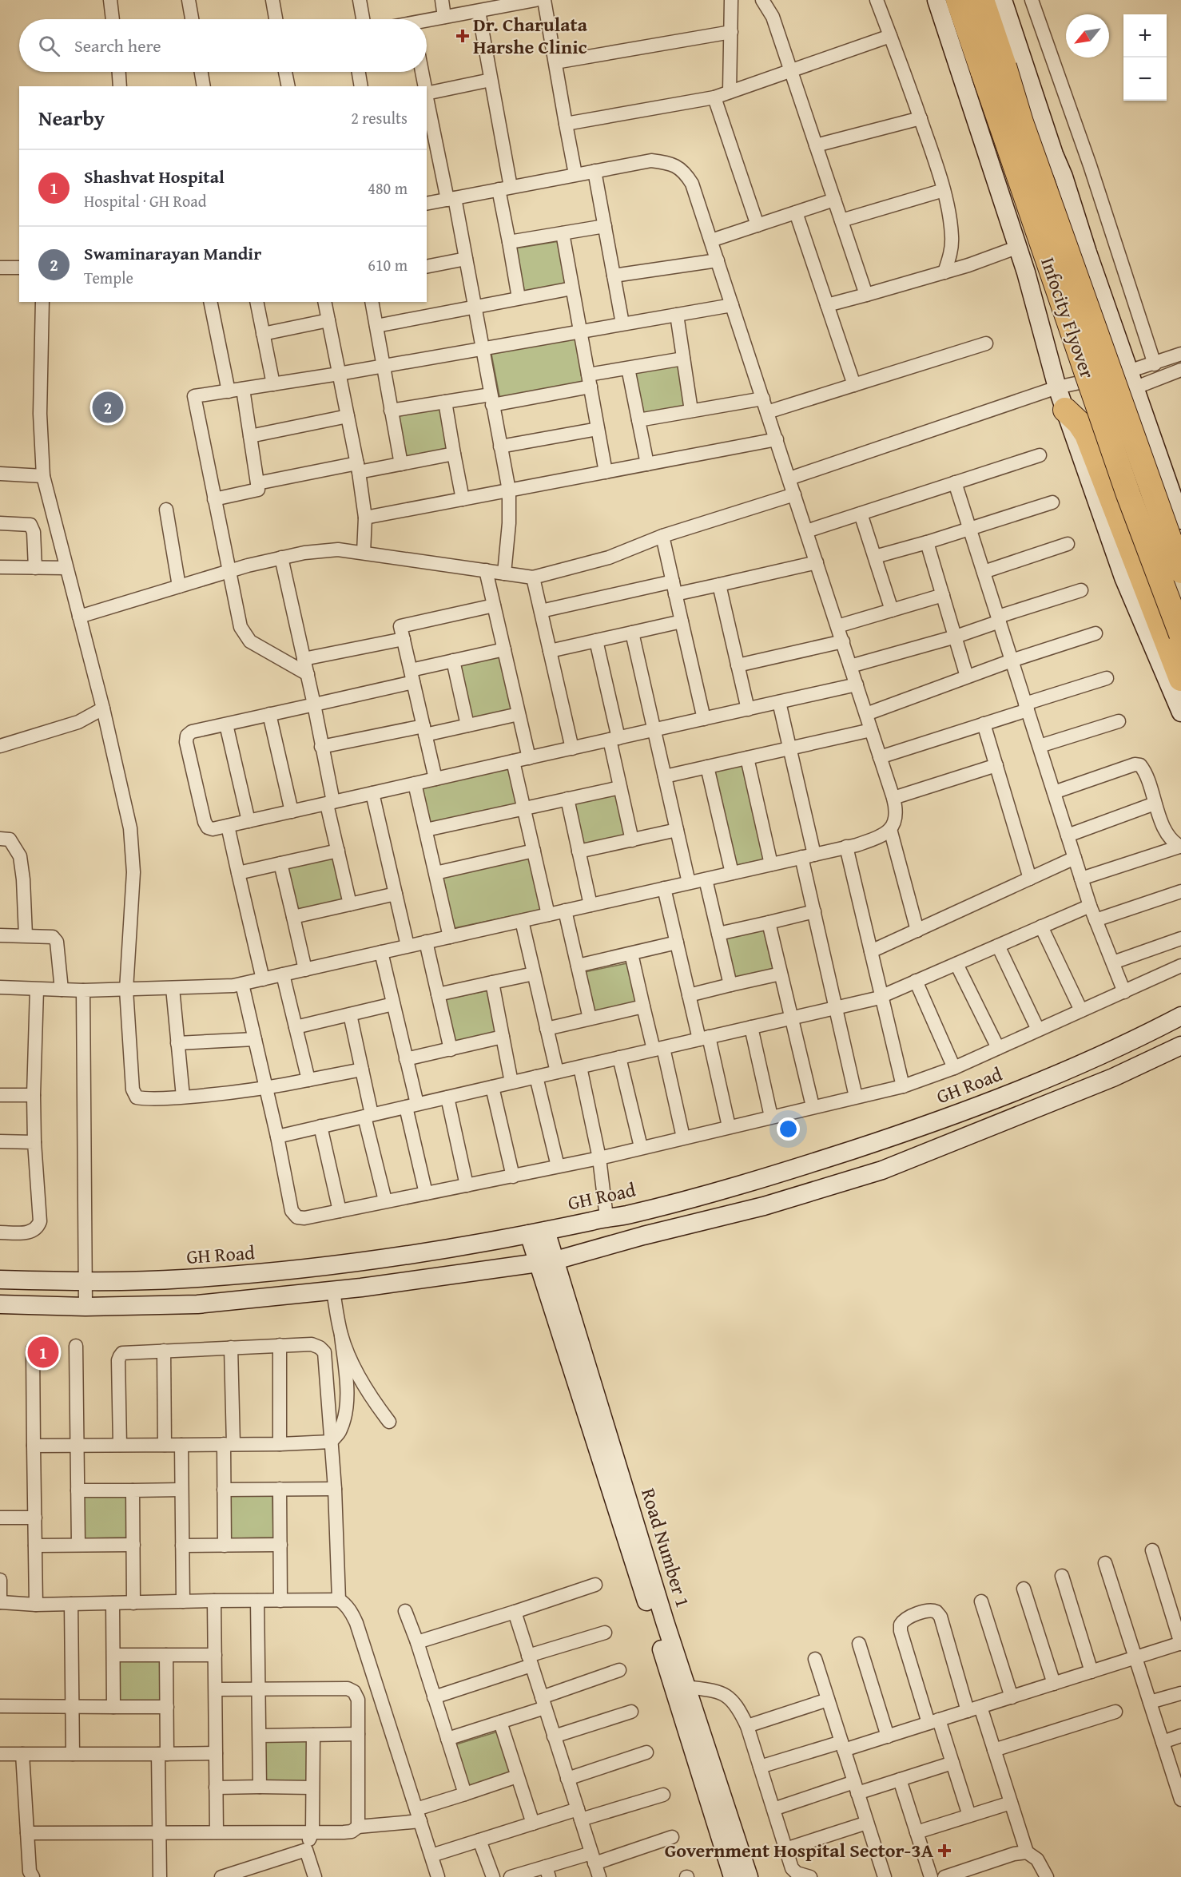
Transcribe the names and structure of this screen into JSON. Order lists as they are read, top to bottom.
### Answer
{
  "streets": {
    "highway": ["Infocity Flyover"],
    "street": ["GH Road", "Road Number 1"]
  },
  "crossings": [
    ["GH Road", "Road Number 1"]
  ],
  "places": {
    "health": ["Dr. Charulata Harshe Clinic", "Government Hospital Sector-3A"]
  },
  "north": "bottom left",
  "page": {
    "map_buttons": ["+", "−"],
    "search": "Search here",
    "heading": ["Nearby", "2 results"],
    "list": [
      {
        "mark": "1",
        "name": "Shashvat Hospital",
        "note": "Hospital · GH Road",
        "value": "480 m"
      },
      {
        "mark": "2",
        "name": "Swaminarayan Mandir",
        "note": "Temple",
        "value": "610 m"
      }
    ],
    "pins": ["2", "1"]
  }
}
